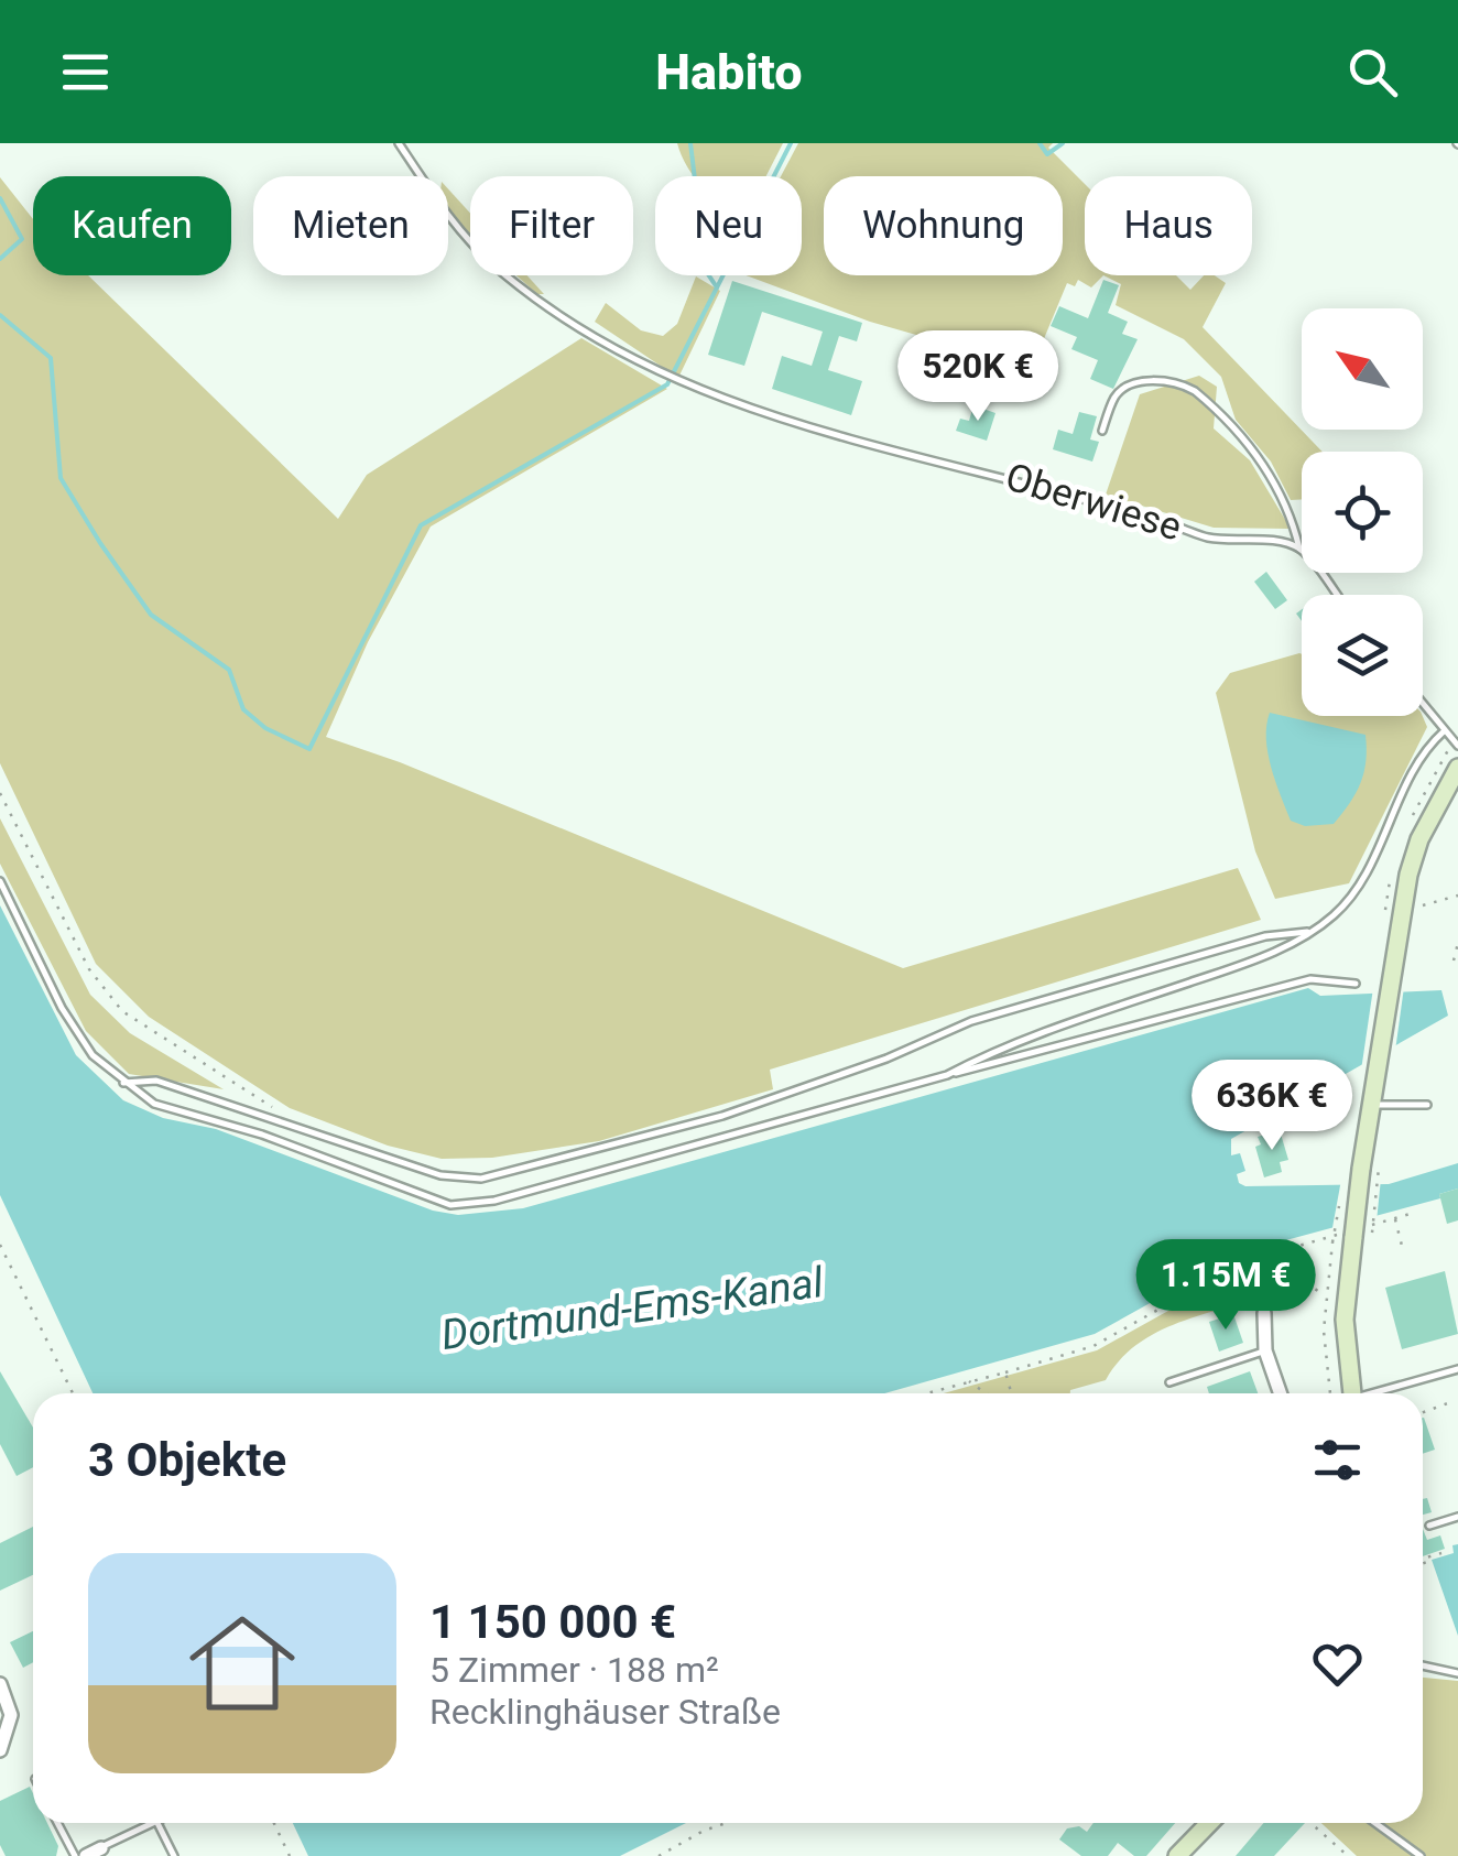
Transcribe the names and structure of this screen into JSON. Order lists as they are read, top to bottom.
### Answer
{
  "streets": {
    "lane": ["Oberwiese"]
  },
  "water": ["Dortmund-Ems-Kanal"],
  "north": "top left",
  "page": {
    "header": "Habito",
    "chip": [
      "Kaufen",
      "Mieten",
      "Filter",
      "Neu",
      "Wohnung",
      "Haus"
    ],
    "price": ["520K €", "636K €", "1.15M €"],
    "heading": "3 Objekte",
    "list": [
      {
        "name": "1 150 000 €",
        "note": "5 Zimmer · 188 m² · Recklinghäuser Straße"
      }
    ]
  }
}
